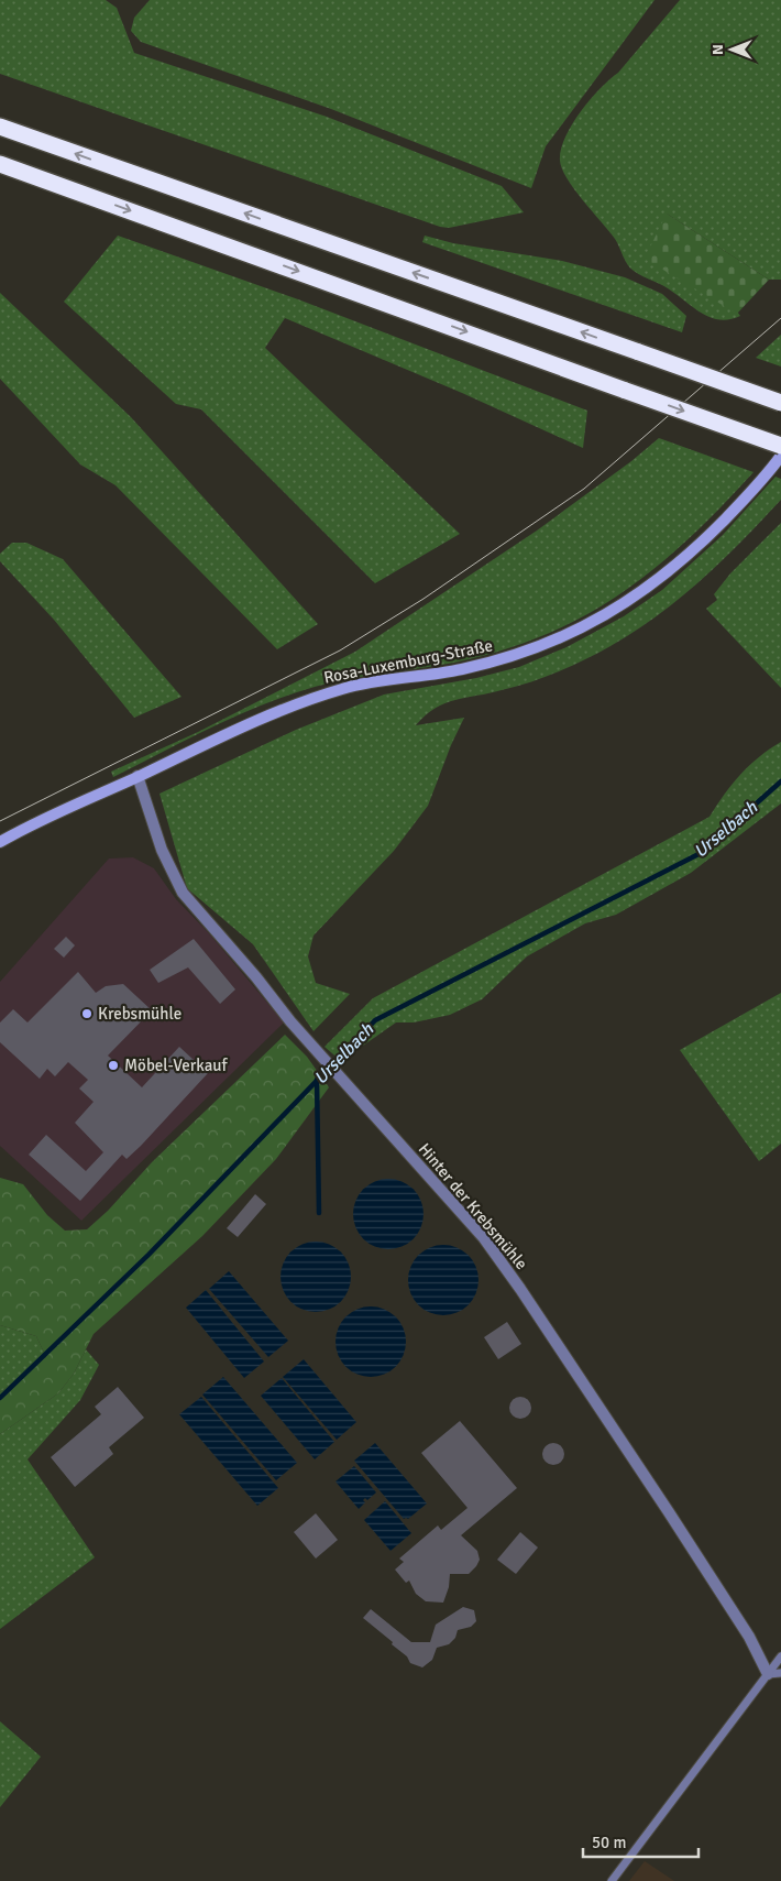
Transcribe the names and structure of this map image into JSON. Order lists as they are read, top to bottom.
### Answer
{
  "streets": {
    "main road": ["Rosa-Luxemburg-Straße"],
    "street": ["Hinter der Krebsmühle"]
  },
  "crossings": [
    ["Rosa-Luxemburg-Straße", "Hinter der Krebsmühle"]
  ],
  "water": ["Urselbach"],
  "places": ["Krebsmühle", "Möbel-Verkauf"],
  "scale_bar": "50 m",
  "north": "left"
}
